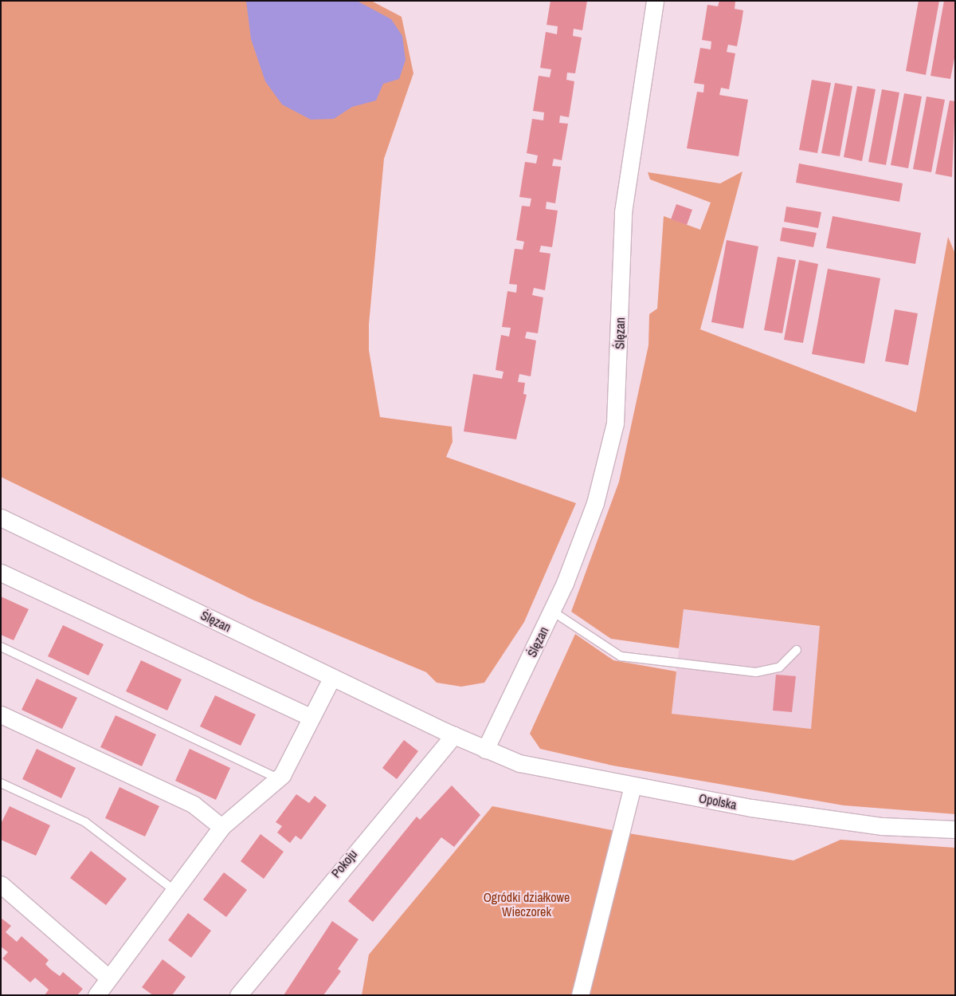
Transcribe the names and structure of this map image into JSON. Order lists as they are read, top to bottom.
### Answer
{
  "streets": {
    "street": ["Ślęzan", "Opolska", "Pokoju"]
  },
  "crossings": [
    ["Ślęzan", "Opolska"],
    ["Ślęzan", "Pokoju"]
  ],
  "parks": ["Ogródki działkowe Wieczorek"]
}
